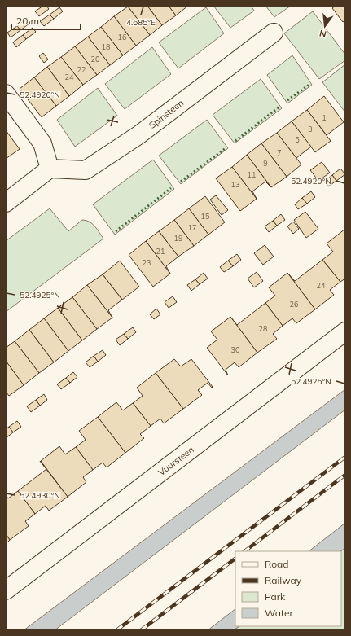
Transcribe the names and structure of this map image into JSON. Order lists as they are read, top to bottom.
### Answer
{
  "streets": {
    "street": ["Spinsteen", "Vuursteen"]
  },
  "house_numbers": [
    "16",
    "18",
    "20",
    "22",
    "24",
    "1",
    "3",
    "5",
    "7",
    "9",
    "11",
    "13",
    "15",
    "17",
    "19",
    "21",
    "23",
    "24",
    "26",
    "28",
    "30"
  ],
  "legend": [
    "Road",
    "Railway",
    "Park",
    "Water"
  ],
  "scale_bar": "20 m",
  "north": "bottom",
  "coordinates": [
    "4.685°E",
    "52.4920°N",
    "52.4925°N",
    "52.4930°N"
  ]
}
